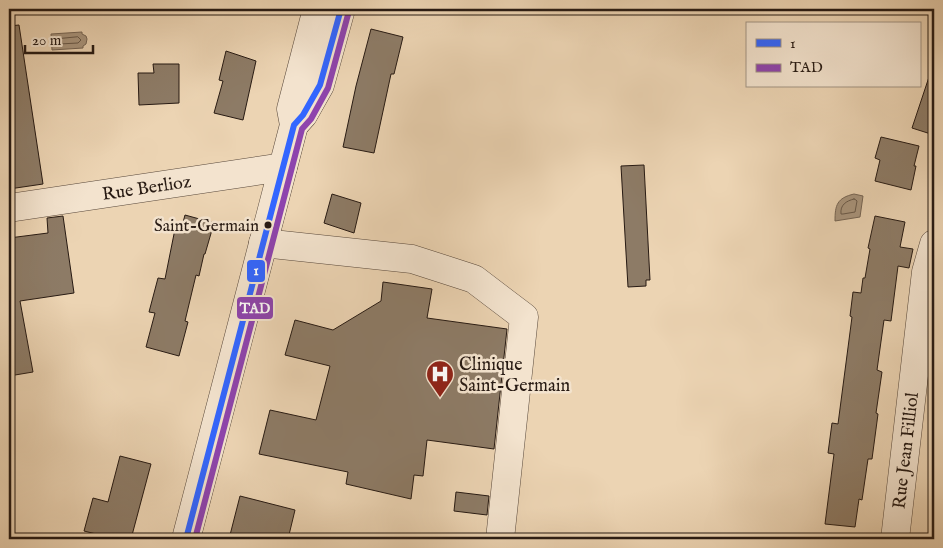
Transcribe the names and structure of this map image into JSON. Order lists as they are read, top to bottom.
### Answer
{
  "streets": {
    "street": ["Rue Berlioz", "Rue Jean Filliol"]
  },
  "places": {
    "other": ["Saint-Germain"],
    "hospital": ["Clinique Saint-Germain"]
  },
  "lines": ["transit line 1", "transit line TAD"],
  "legend": ["1", "TAD"],
  "scale_bar": "20 m"
}
